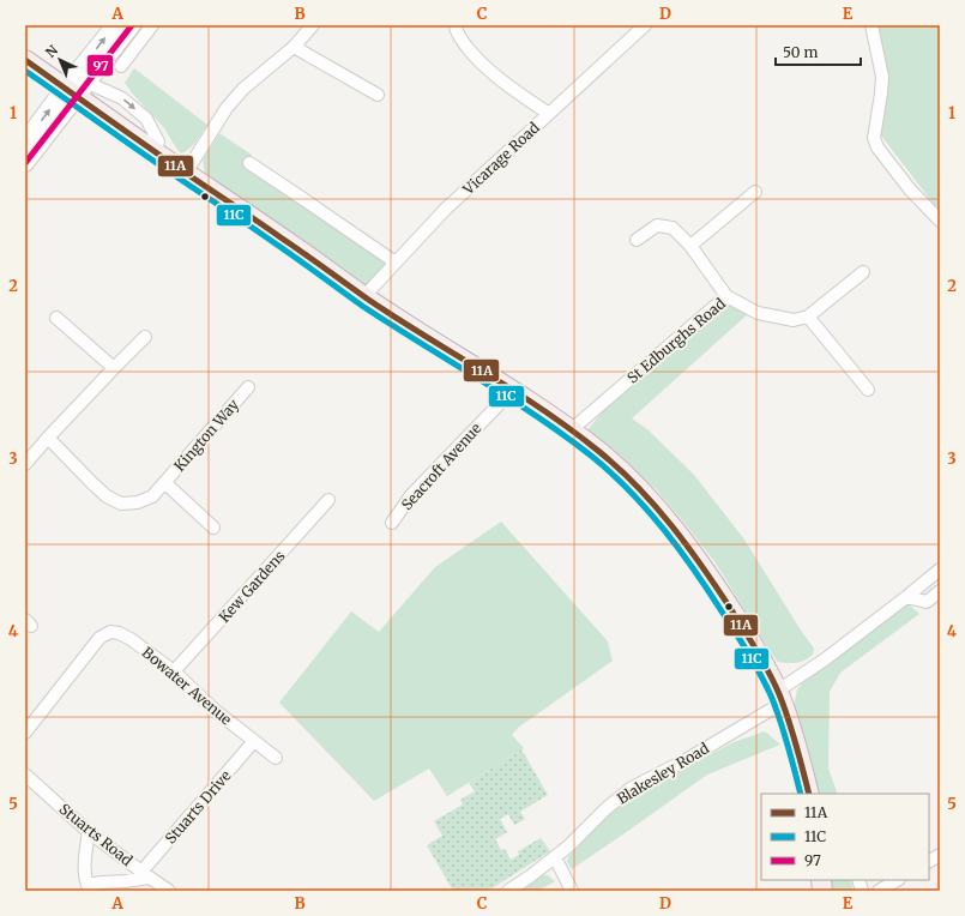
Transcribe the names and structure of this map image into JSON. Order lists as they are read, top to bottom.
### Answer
{
  "streets": {
    "street": [
      "Vicarage Road",
      "St Edburghs Road",
      "Kington Way",
      "Seacroft Avenue",
      "Kew Gardens",
      "Bowater Avenue",
      "Blakesley Road",
      "Stuarts Drive",
      "Stuarts Road"
    ]
  },
  "crossings": [
    ["Kew Gardens", "Bowater Avenue"],
    ["Bowater Avenue", "Stuarts Drive"],
    ["Stuarts Drive", "Stuarts Road"]
  ],
  "lines": ["transit line 97", "transit line 11A", "transit line 11C"],
  "legend": ["11A", "11C", "97"],
  "scale_bar": "50 m",
  "north": "top left",
  "grid": {
    "columns": [
      "A",
      "B",
      "C",
      "D",
      "E"
    ],
    "rows": [
      "1",
      "2",
      "3",
      "4",
      "5"
    ]
  }
}
